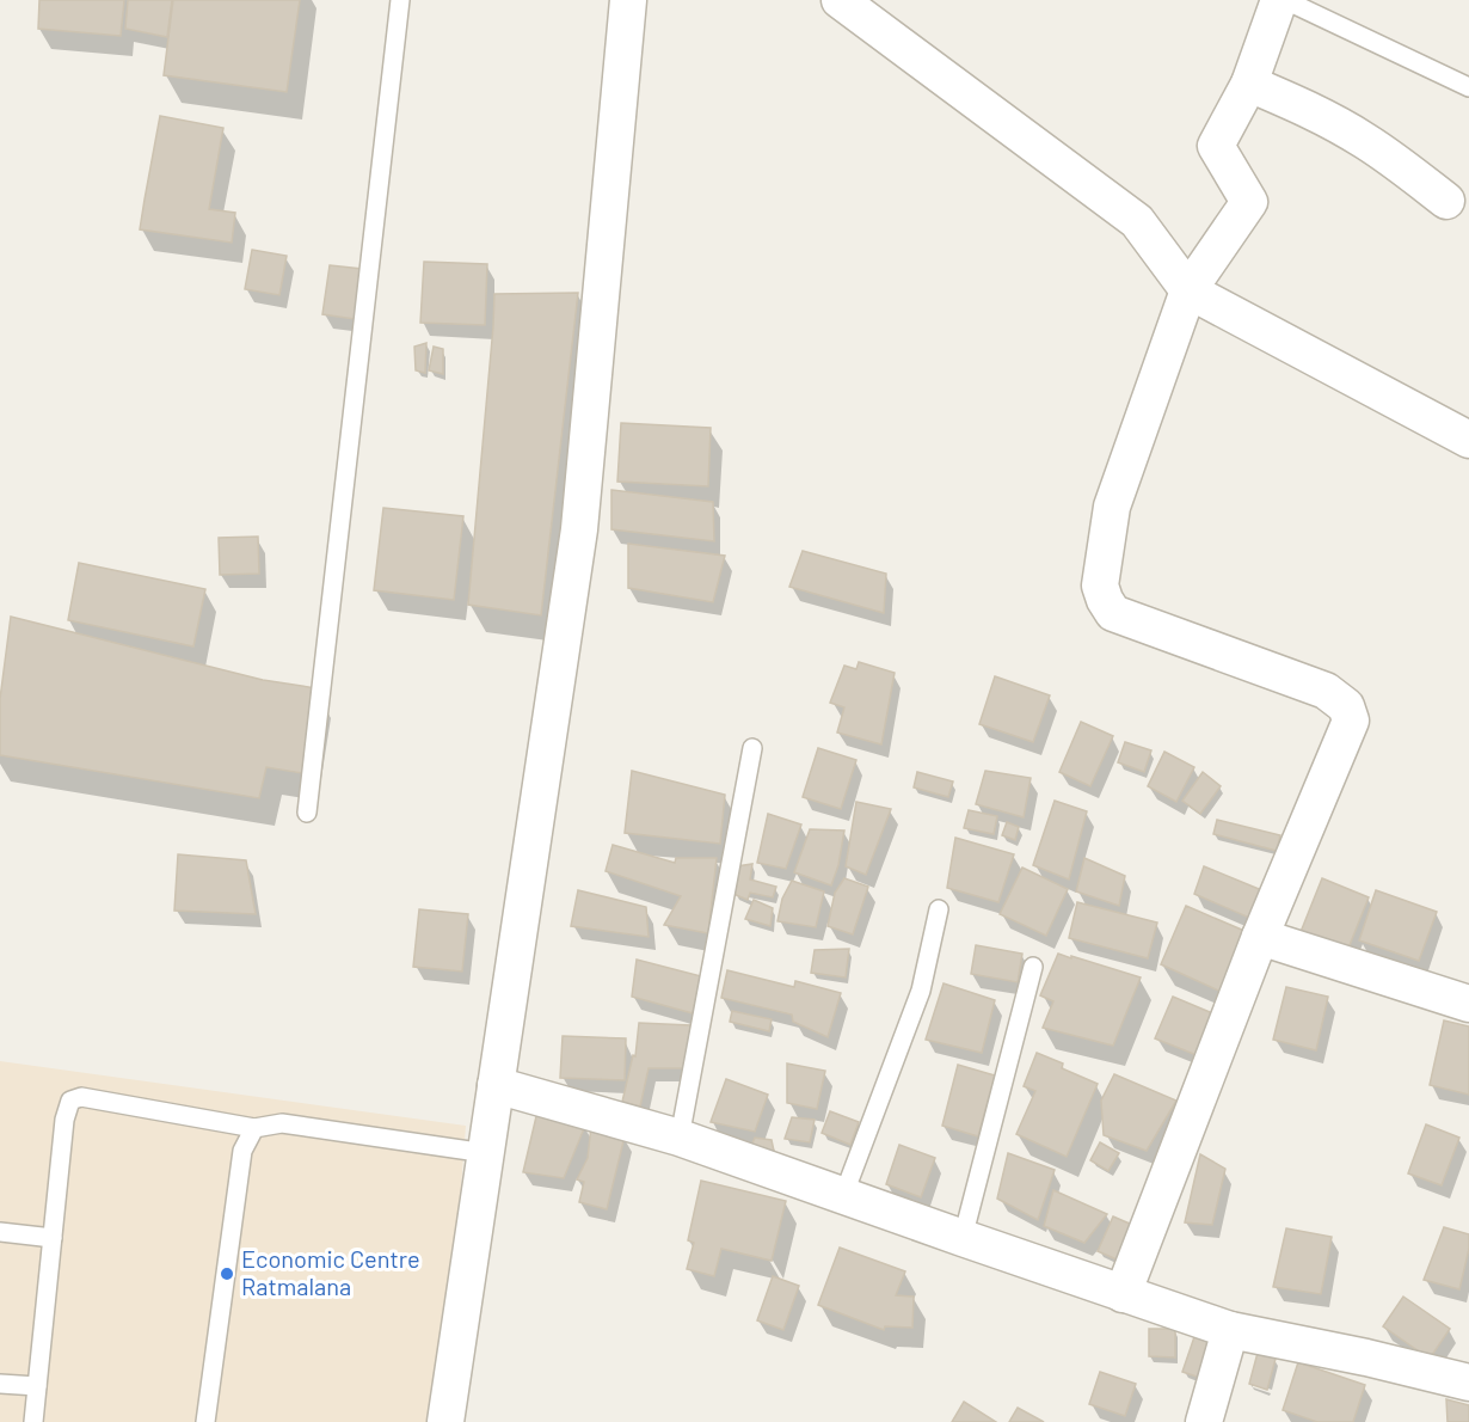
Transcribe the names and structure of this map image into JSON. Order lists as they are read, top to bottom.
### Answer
{
  "places": ["Economic Centre Ratmalana"]
}
